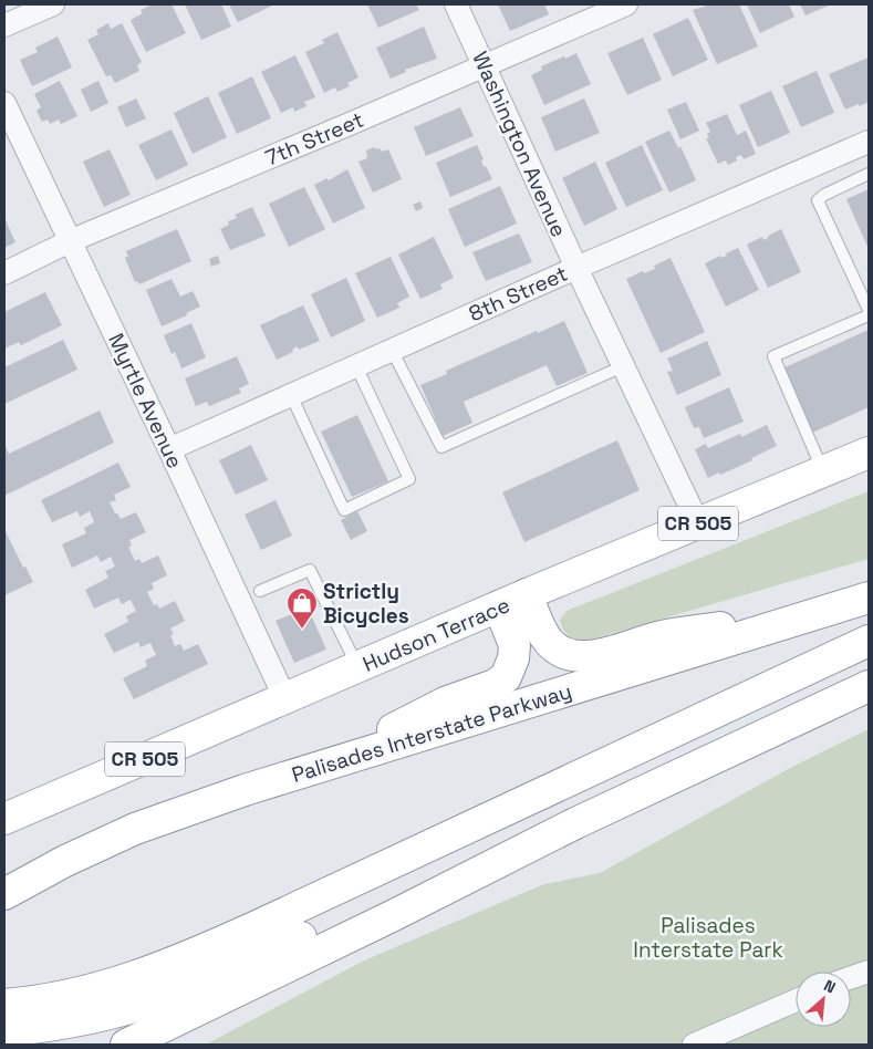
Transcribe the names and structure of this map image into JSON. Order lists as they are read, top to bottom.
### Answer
{
  "streets": {
    "main road": ["CR 505", "Hudson Terrace", "Palisades Interstate Parkway"],
    "street": [
      "7th Street",
      "Washington Avenue",
      "8th Street",
      "Myrtle Avenue"
    ]
  },
  "crossings": [
    ["7th Street", "Washington Avenue"],
    ["7th Street", "Myrtle Avenue"],
    ["Washington Avenue", "8th Street"],
    ["Washington Avenue", "Hudson Terrace"],
    ["8th Street", "Myrtle Avenue"],
    ["Myrtle Avenue", "Hudson Terrace"]
  ],
  "parks": ["Palisades Interstate Park"],
  "places": {
    "shop": ["Strictly Bicycles"]
  },
  "north": "top right"
}
